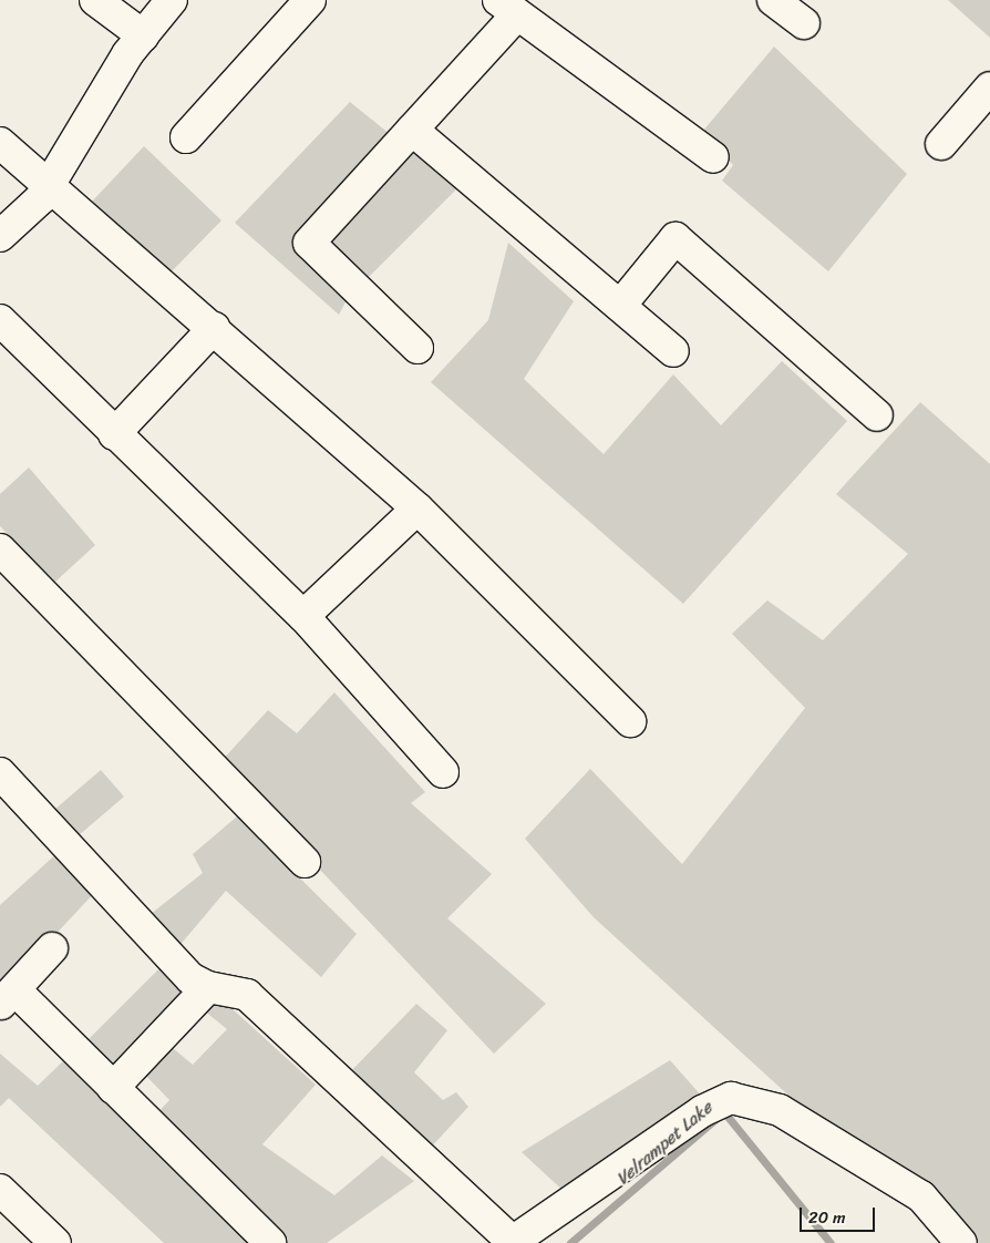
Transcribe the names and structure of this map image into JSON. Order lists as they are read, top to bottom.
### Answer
{
  "water": ["Velrampet Lake"],
  "scale_bar": "20 m"
}
